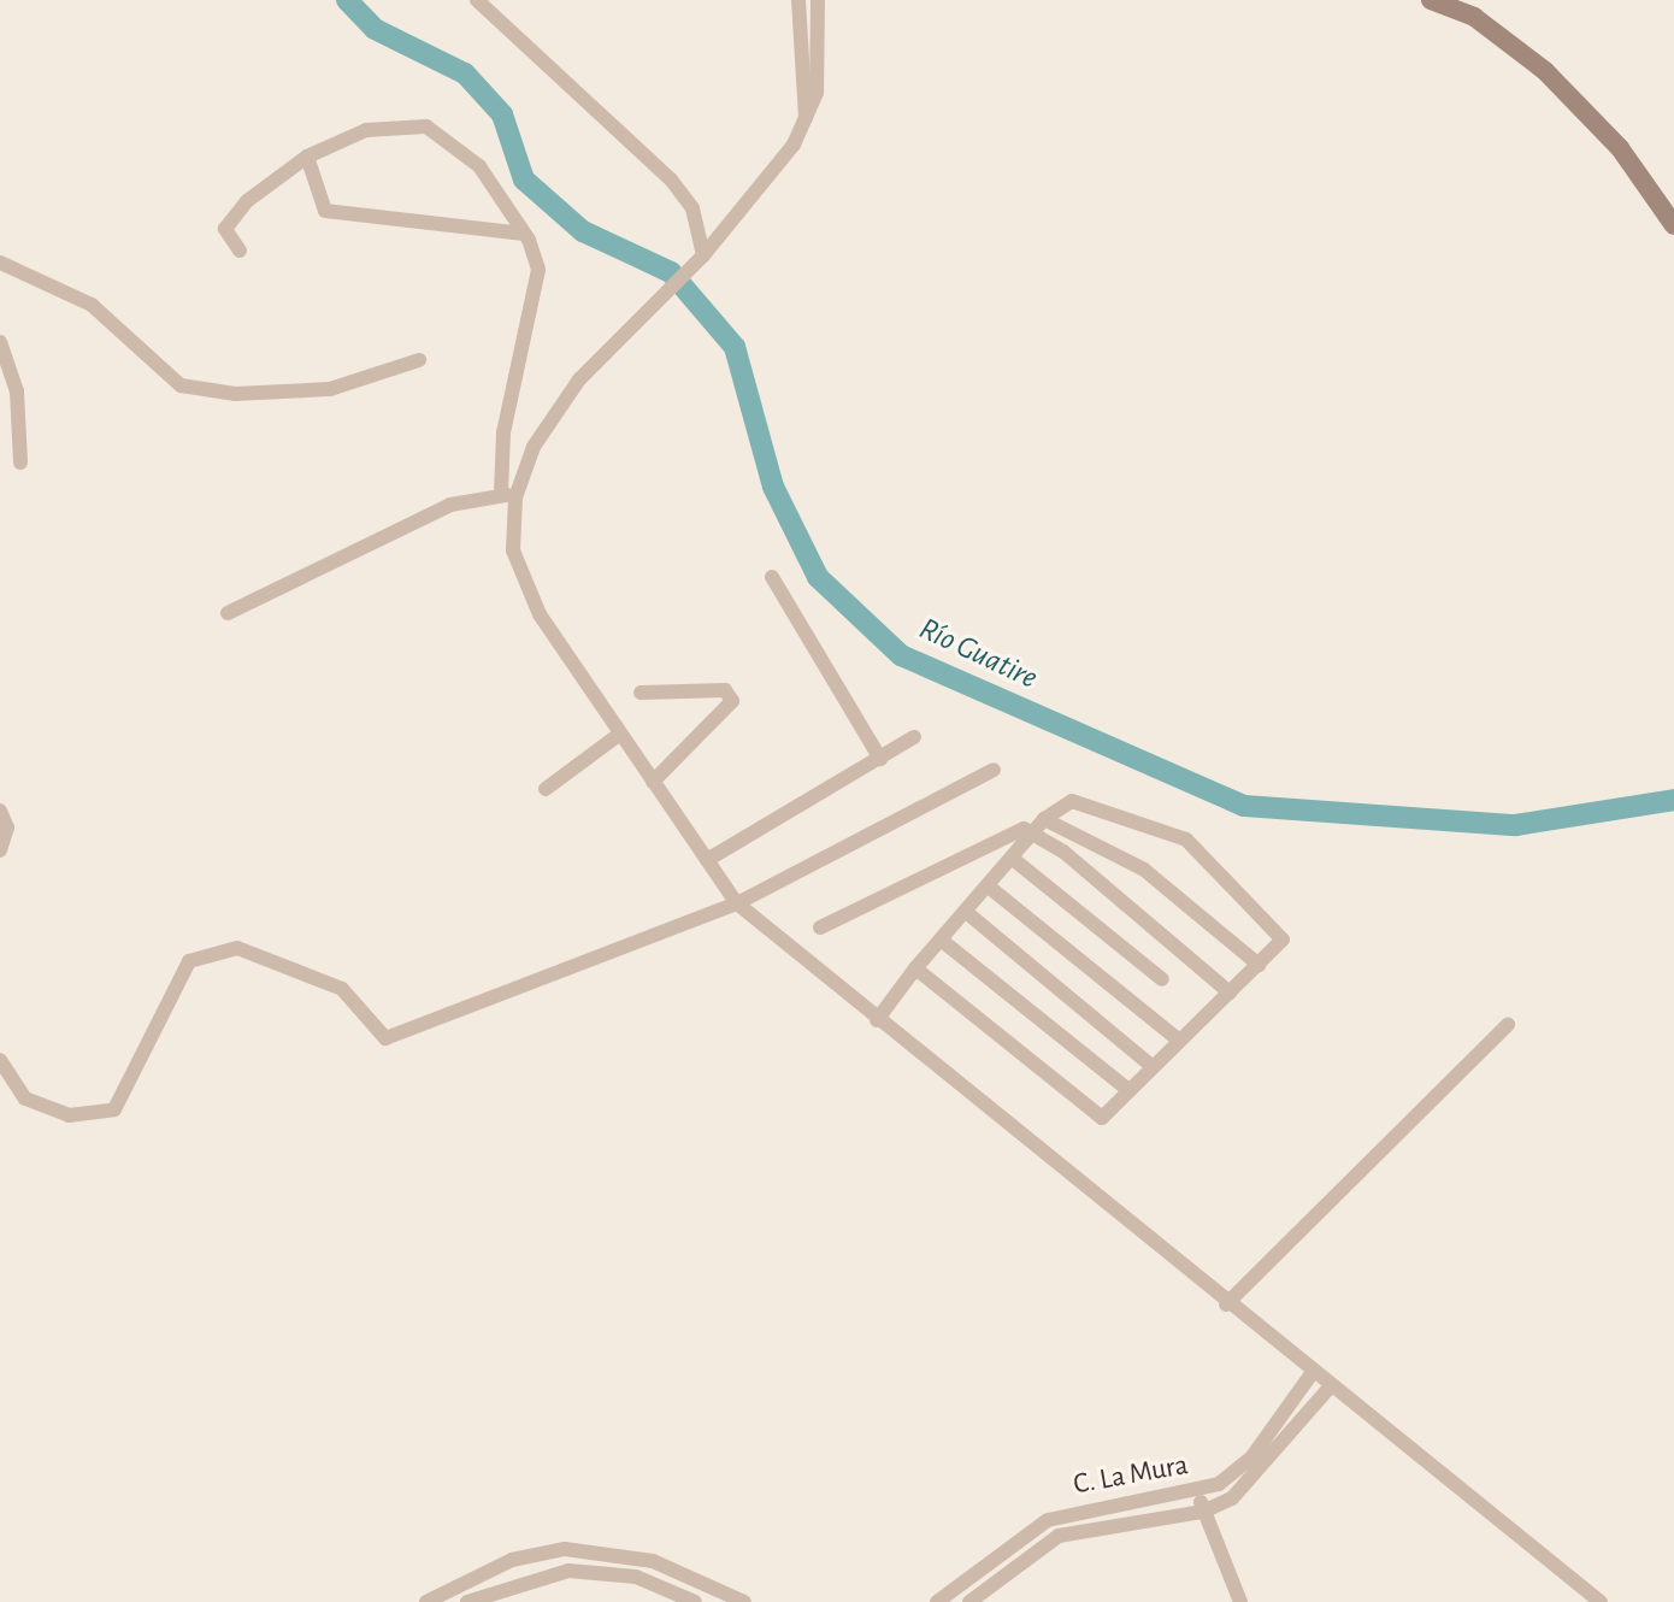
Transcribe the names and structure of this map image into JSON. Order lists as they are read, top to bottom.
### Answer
{
  "streets": {
    "street": ["C. La Mura"]
  },
  "water": ["Río Guatire"]
}
